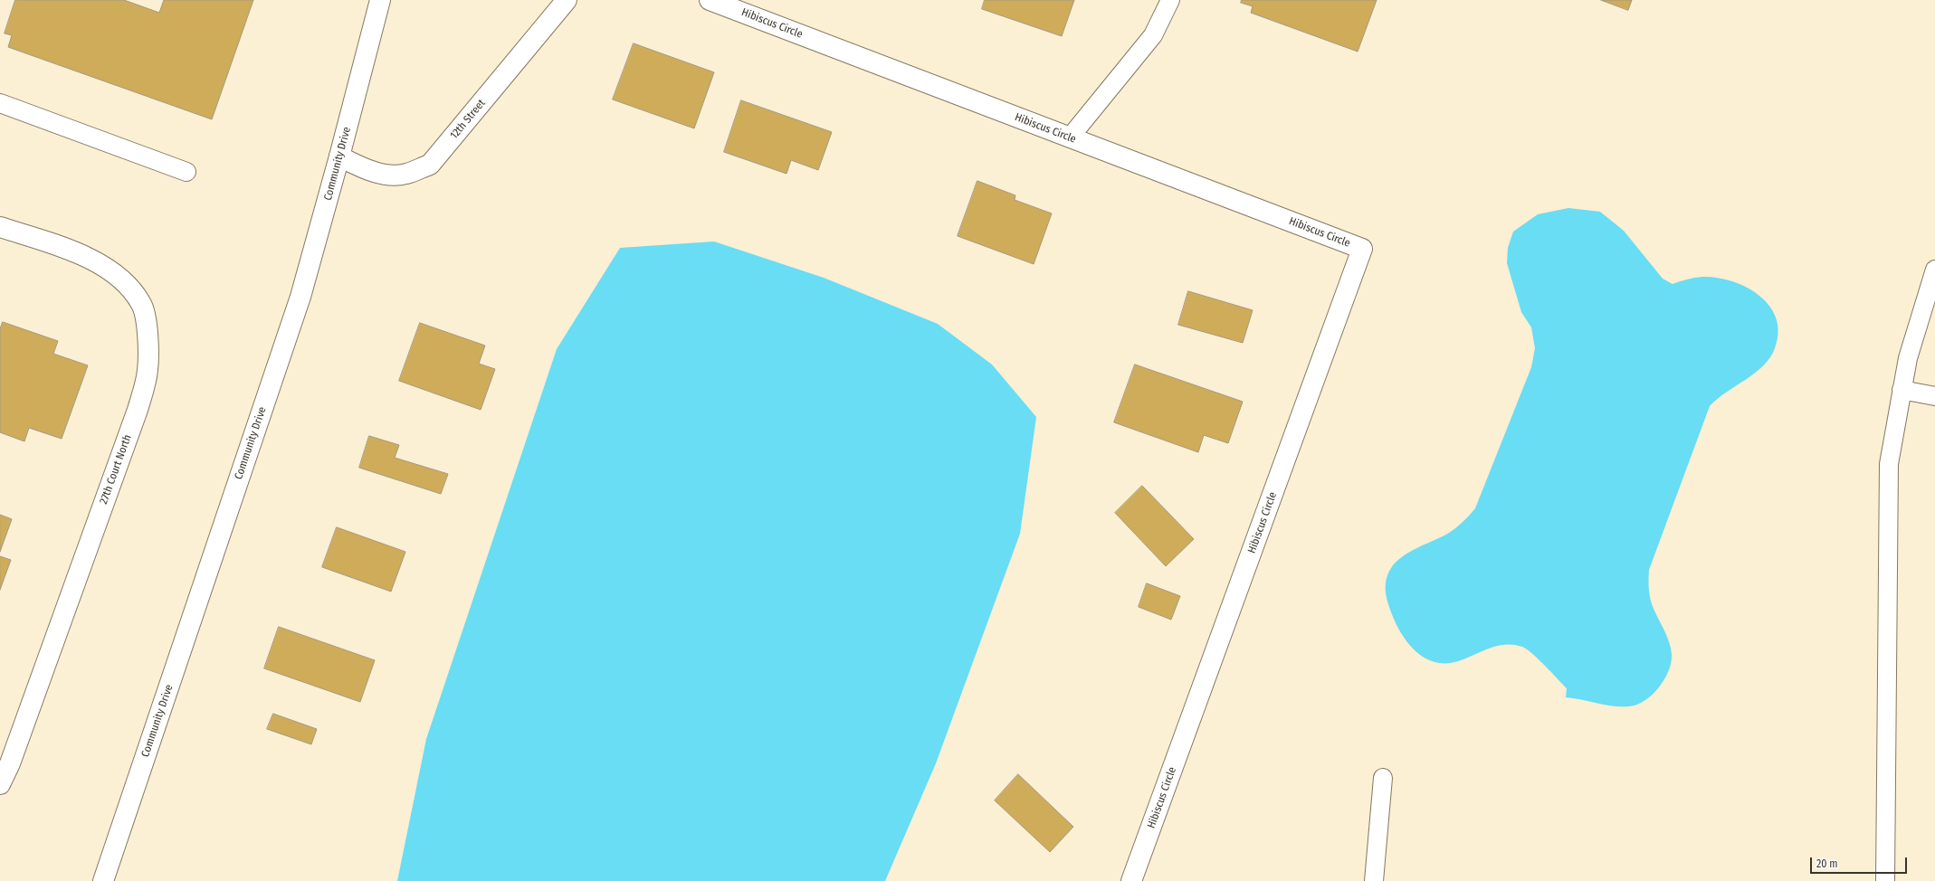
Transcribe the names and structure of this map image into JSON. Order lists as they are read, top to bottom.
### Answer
{
  "streets": {
    "street": [
      "Hibiscus Circle",
      "12th Street",
      "Community Drive",
      "27th Court North"
    ]
  },
  "crossings": [
    ["12th Street", "Community Drive"]
  ],
  "scale_bar": "20 m"
}
